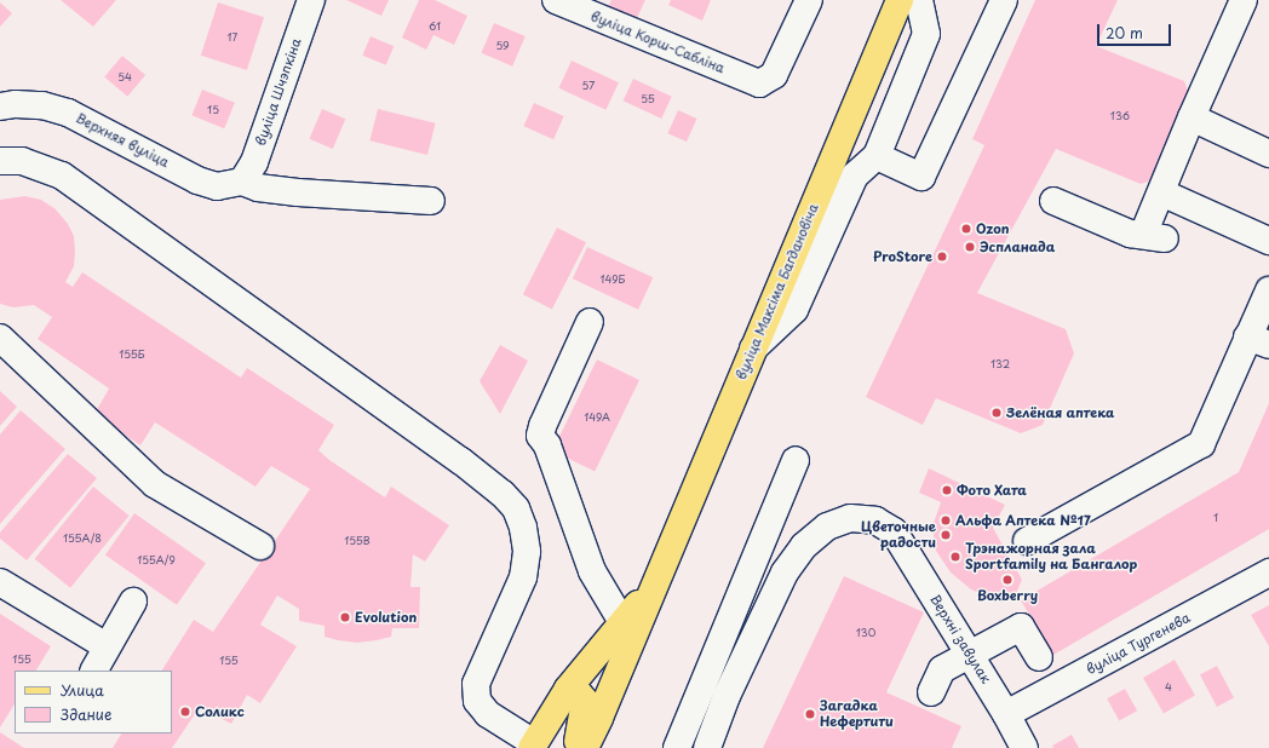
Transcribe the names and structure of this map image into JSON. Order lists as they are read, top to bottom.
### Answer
{
  "streets": {
    "main road": ["вуліца Максіма Багдановіча"],
    "street": [
      "вуліца Корш-Сабліна",
      "вуліца Шчэпкіна",
      "Верхняя вуліца",
      "Верхні завулак",
      "вуліца Тургенева"
    ]
  },
  "crossings": [
    ["вуліца Шчэпкіна", "Верхняя вуліца"],
    ["Верхні завулак", "вуліца Тургенева"]
  ],
  "places": [
    "Ozon",
    "Эспланада",
    "ProStore",
    "Зелёная аптека",
    "Фото Хата",
    "Альфа Аптека №17",
    "Цветочные радости",
    "Трэнажорная зала Sportfamily на Бангалор",
    "Boxberry",
    "Evolution",
    "Соликс",
    "Загадка Нефертити"
  ],
  "house_numbers": [
    "61",
    "17",
    "59",
    "54",
    "57",
    "55",
    "15",
    "136",
    "149Б",
    "155Б",
    "132",
    "149А",
    "1",
    "155А/8",
    "155В",
    "155А/9",
    "130",
    "155",
    "155",
    "4"
  ],
  "legend": ["Улица", "Здание"],
  "scale_bar": "20 m"
}
